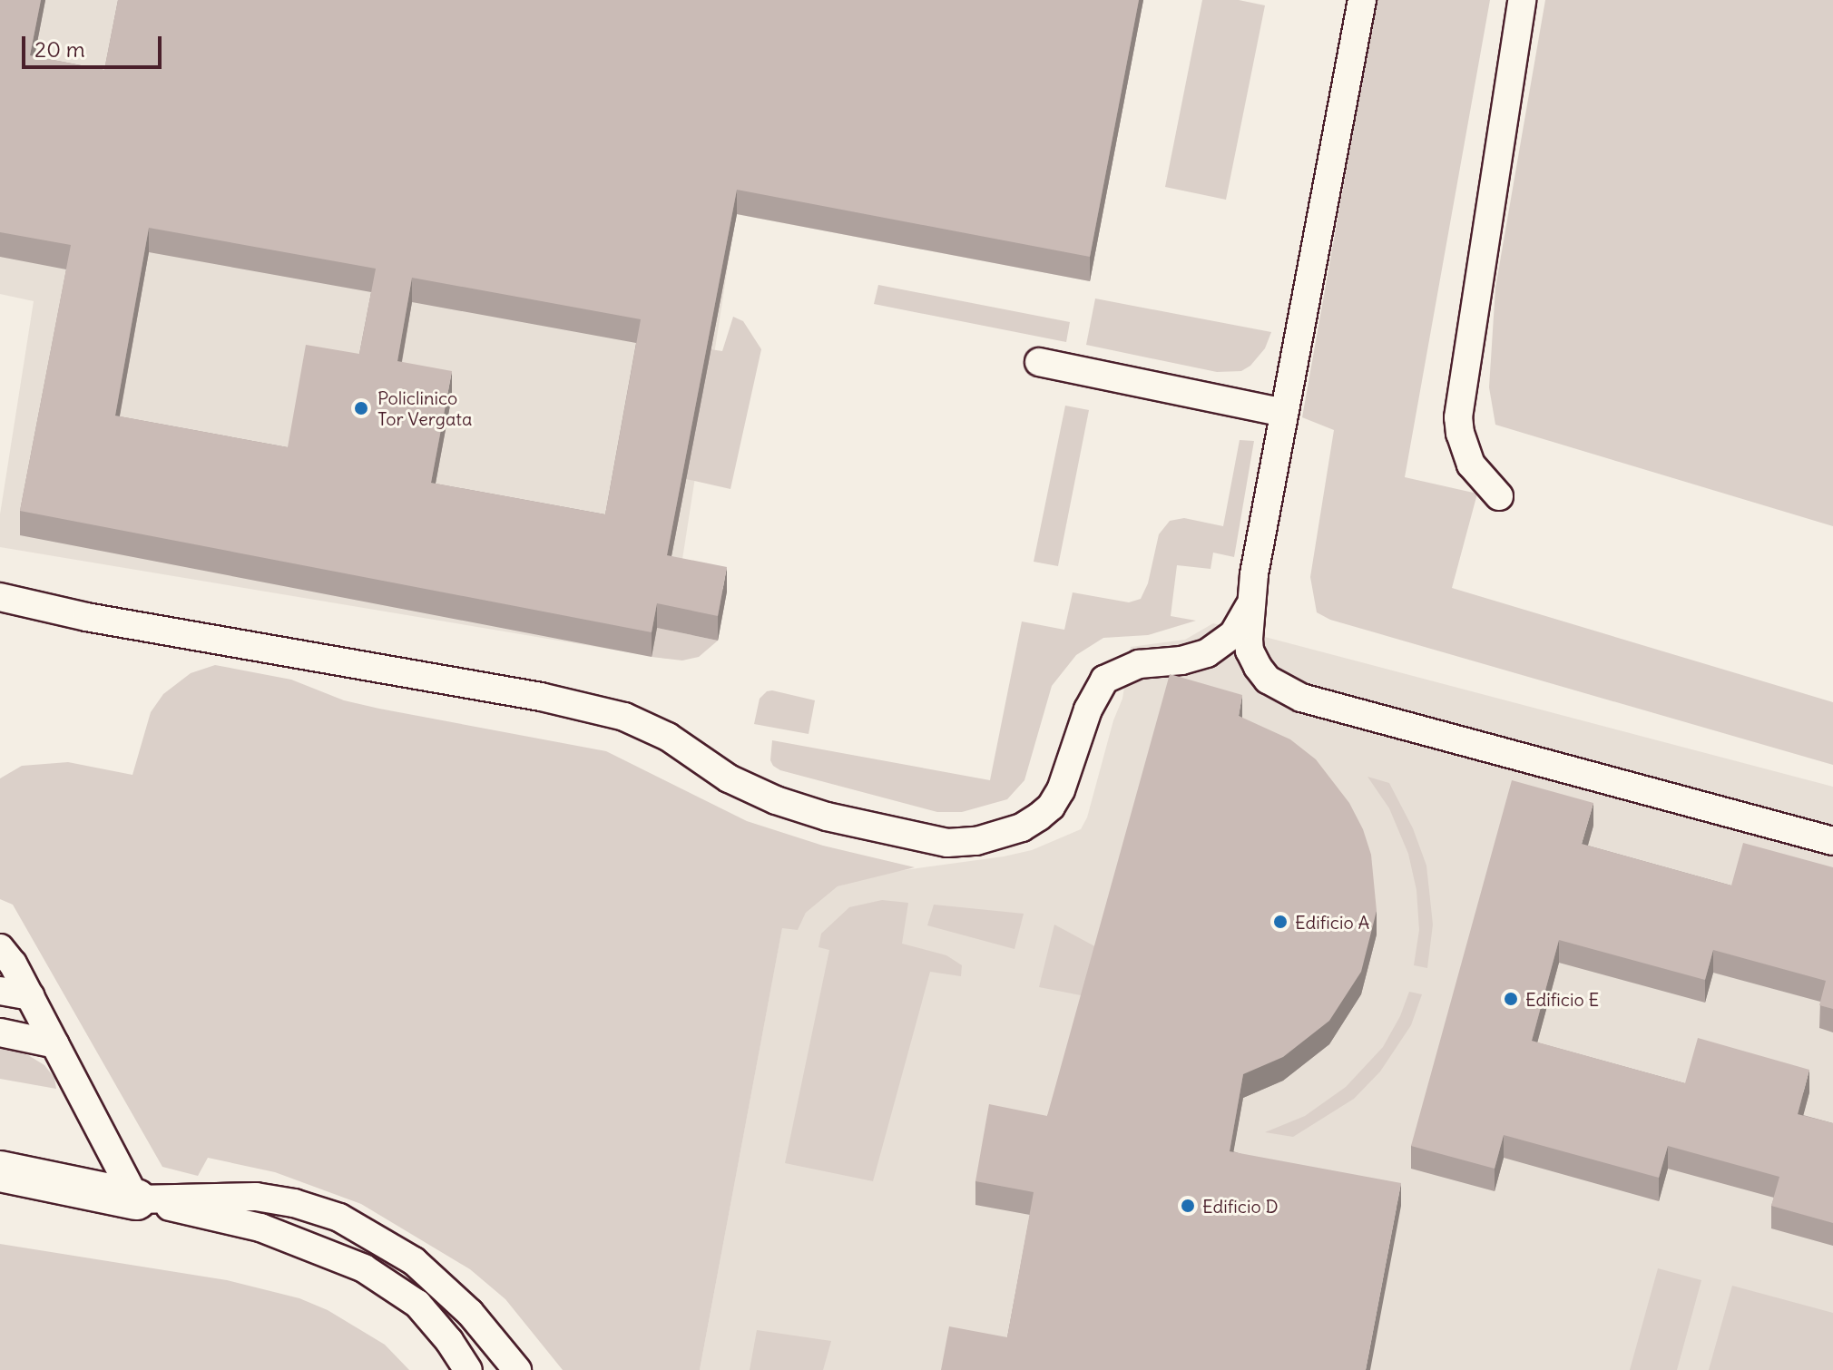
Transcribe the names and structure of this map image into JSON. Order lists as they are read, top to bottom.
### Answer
{
  "places": [
    "Policlinico Tor Vergata",
    "Edificio A",
    "Edificio E",
    "Edificio D"
  ],
  "scale_bar": "20 m"
}
